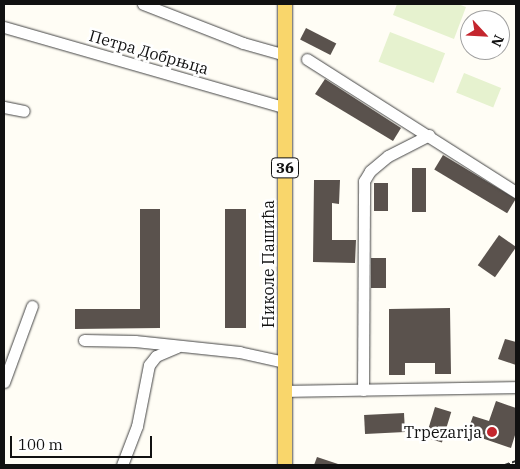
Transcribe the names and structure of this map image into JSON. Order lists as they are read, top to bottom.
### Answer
{
  "streets": {
    "main road": ["36", "Николе Пашића"],
    "street": ["Петра Добрњца"]
  },
  "crossings": [
    ["Петра Добрњца", "Николе Пашића"]
  ],
  "places": ["Trpezarija"],
  "scale_bar": "100 m",
  "north": "bottom right"
}
